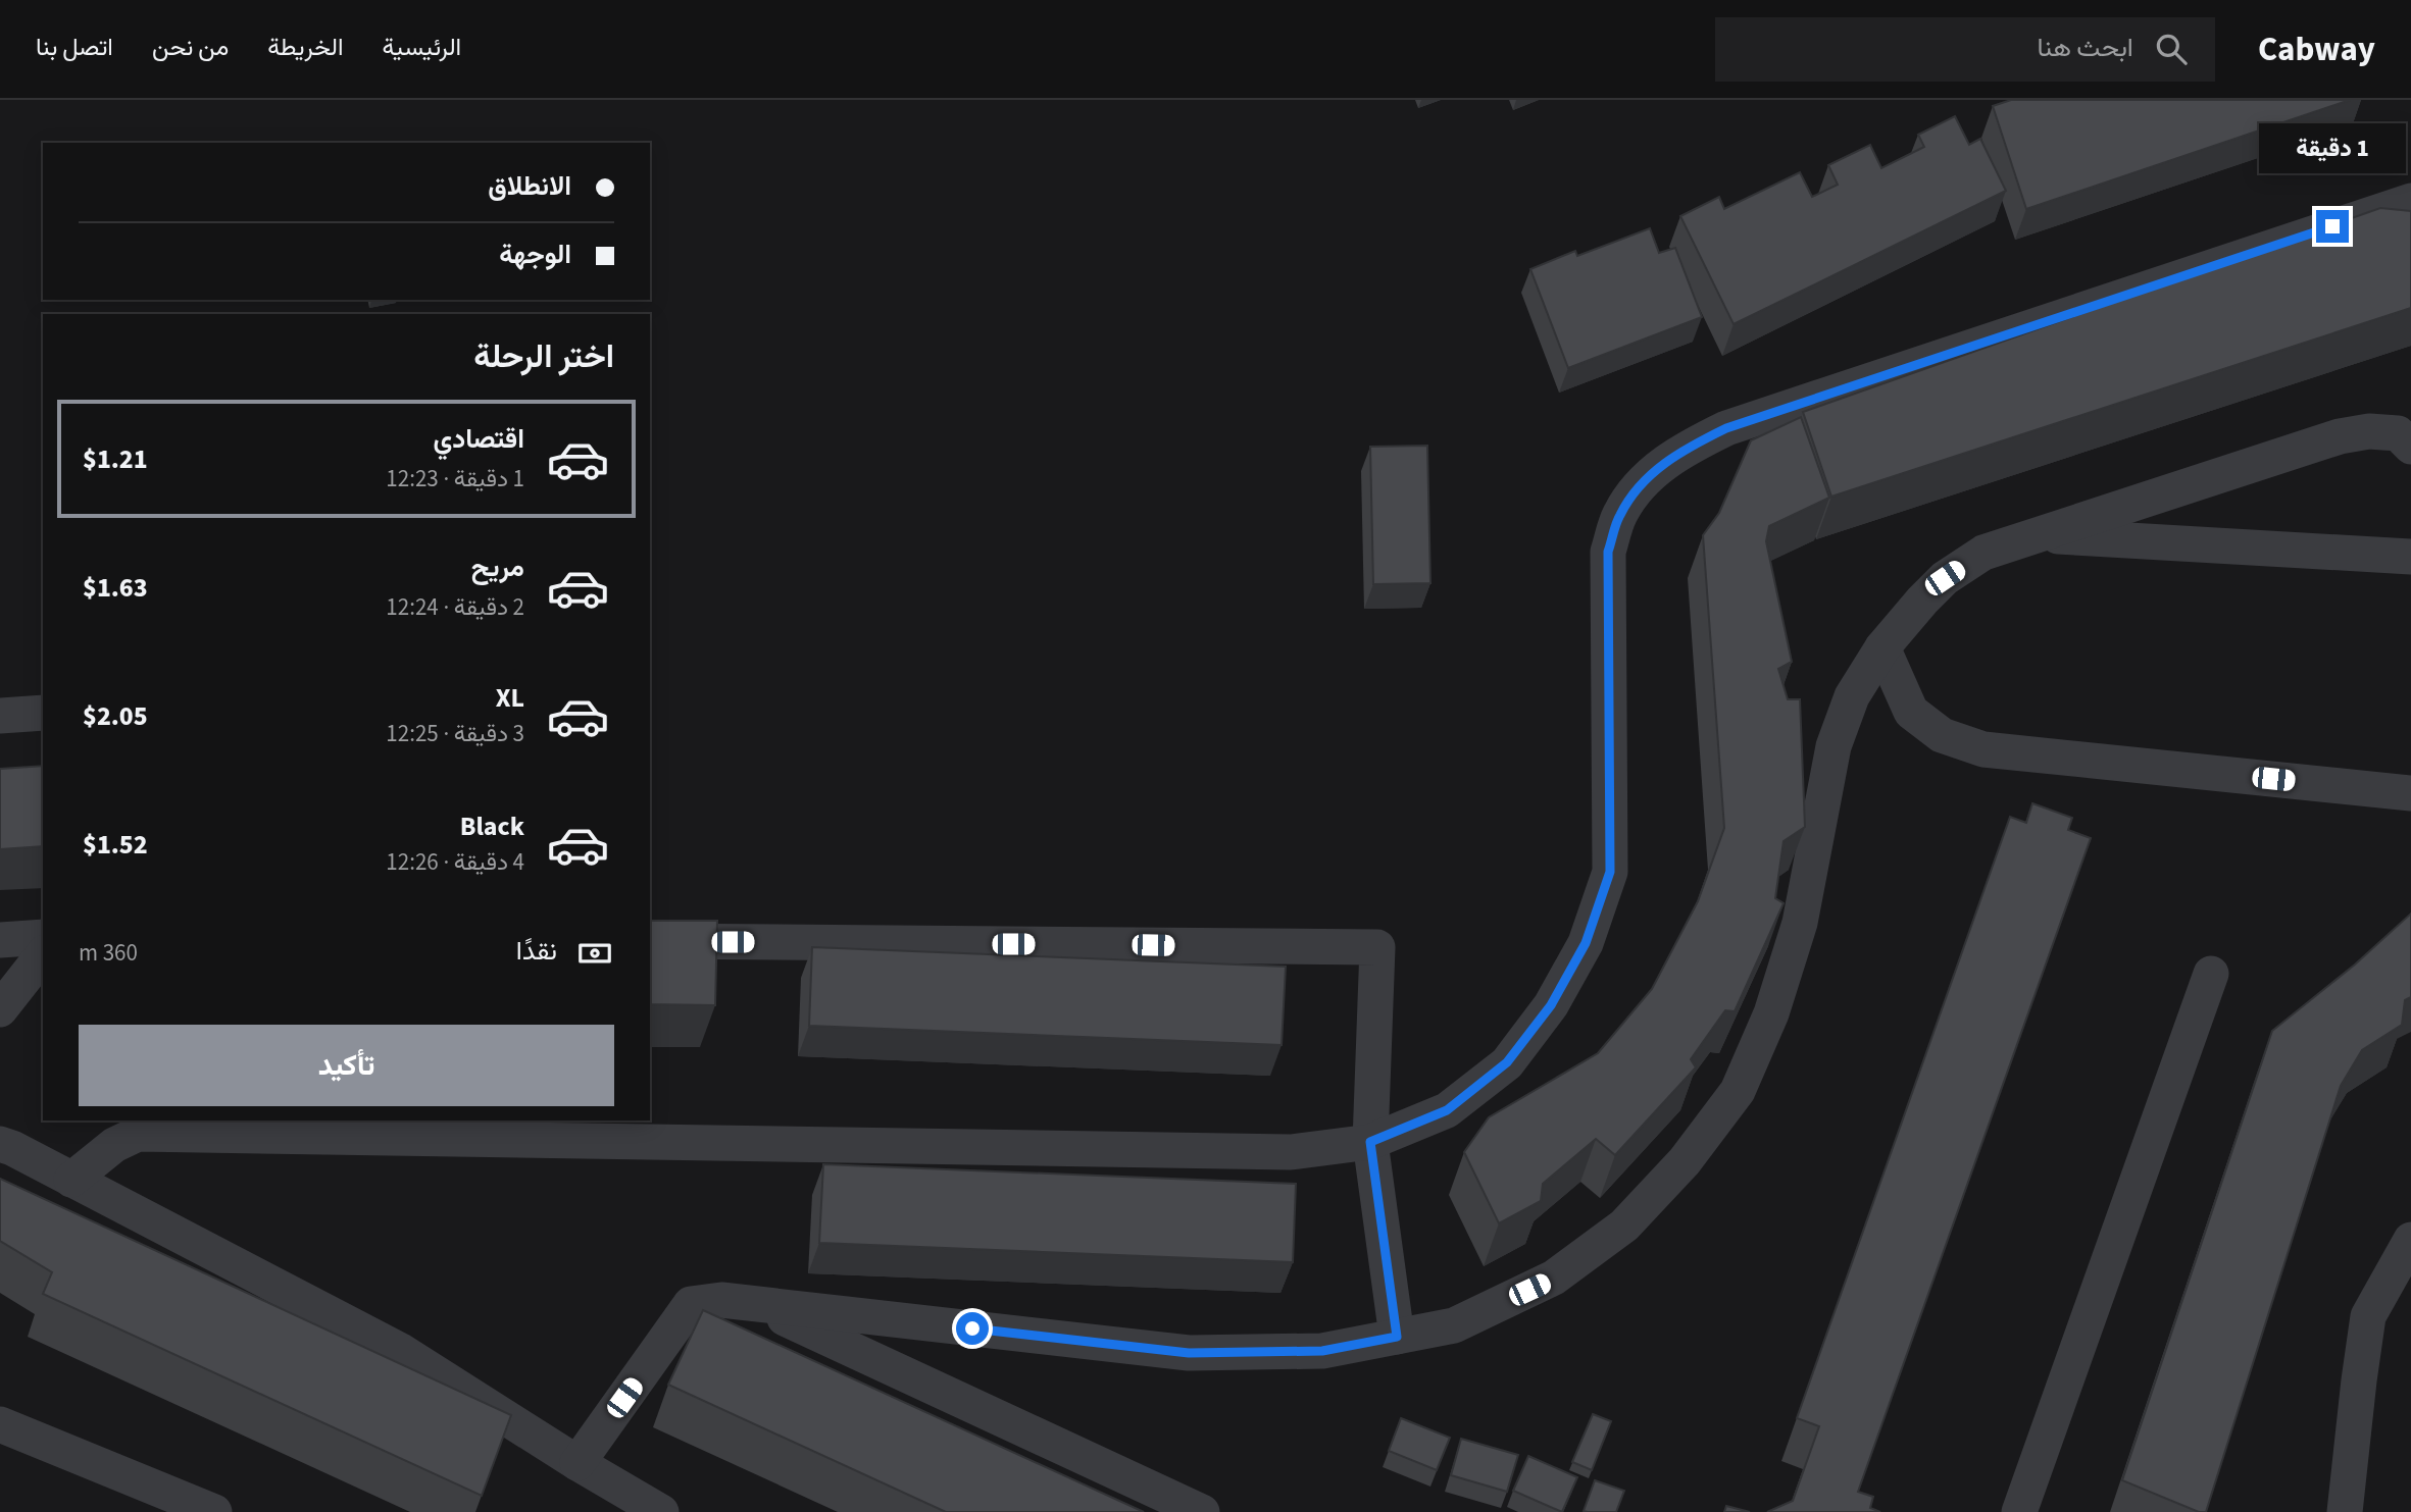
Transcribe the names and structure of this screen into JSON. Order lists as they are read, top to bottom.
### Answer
{
  "page": {
    "header": "Cabway",
    "search": "ابحث هنا",
    "nav": [
      "الرئيسية",
      "الخريطة",
      "من نحن",
      "اتصل بنا"
    ],
    "bubble": "1 دقيقة",
    "banner": ["الانطلاق", "الوجهة"],
    "heading": "اختر الرحلة",
    "list": [
      {
        "name": "اقتصادي",
        "note": "1 دقيقة · 12:23",
        "value": "$1.21"
      },
      {
        "name": "مريح",
        "note": "2 دقيقة · 12:24",
        "value": "$1.63"
      },
      {
        "name": "XL",
        "note": "3 دقيقة · 12:25",
        "value": "$2.05"
      },
      {
        "name": "Black",
        "note": "4 دقيقة · 12:26",
        "value": "$1.52"
      }
    ],
    "pay": ["نقدًا", "360 m"],
    "buttons": "تأكيد"
  }
}
